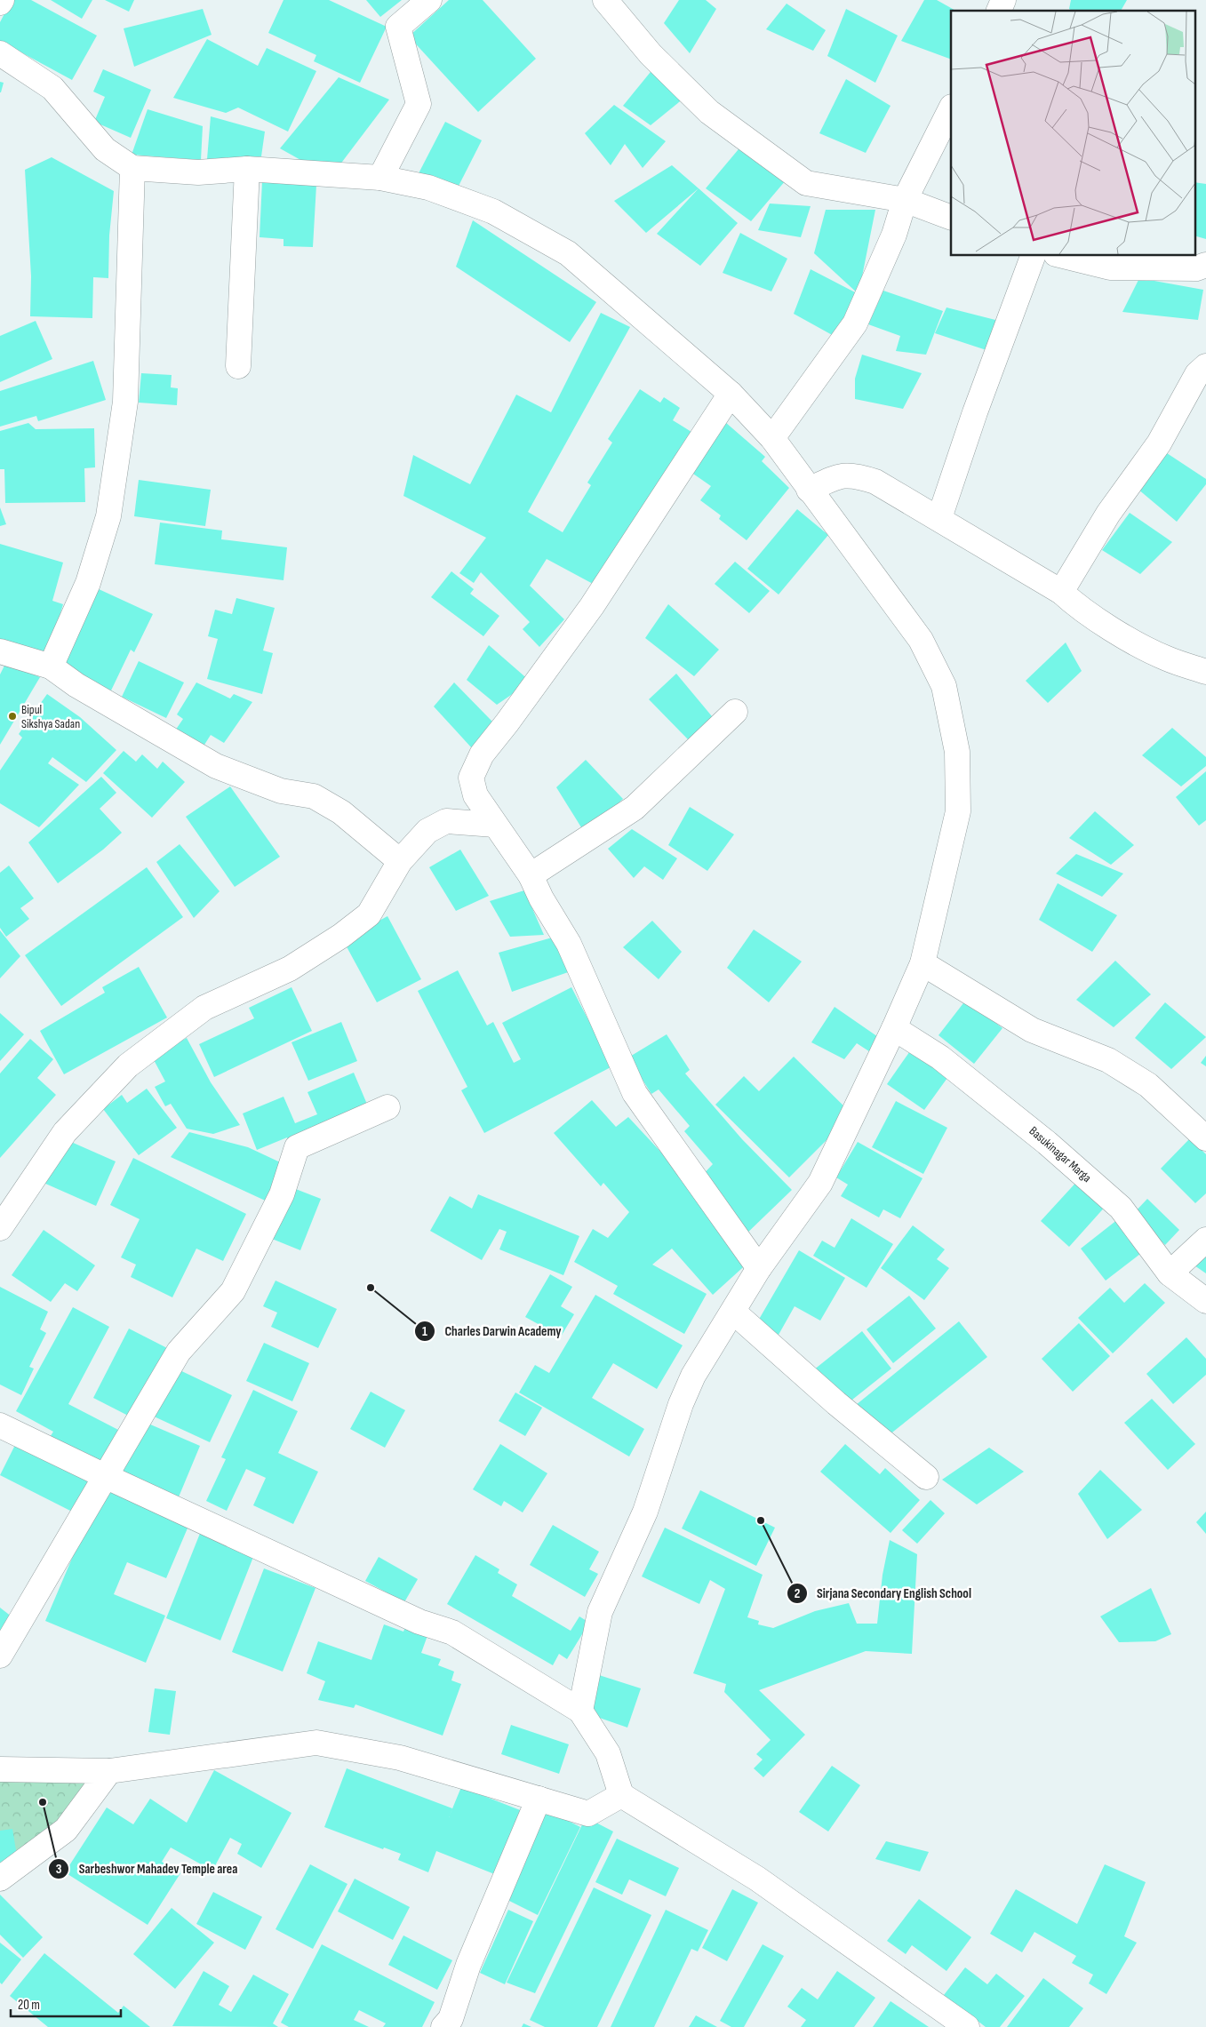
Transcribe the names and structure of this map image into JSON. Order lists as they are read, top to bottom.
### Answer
{
  "streets": {
    "street": ["Basukinagar Marga"]
  },
  "places": [
    "Bipul Sikshya Sadan",
    "Charles Darwin Academy",
    "Sirjana Secondary English School",
    "Sarbeshwor Mahadev Temple area"
  ],
  "scale_bar": "20 m"
}
